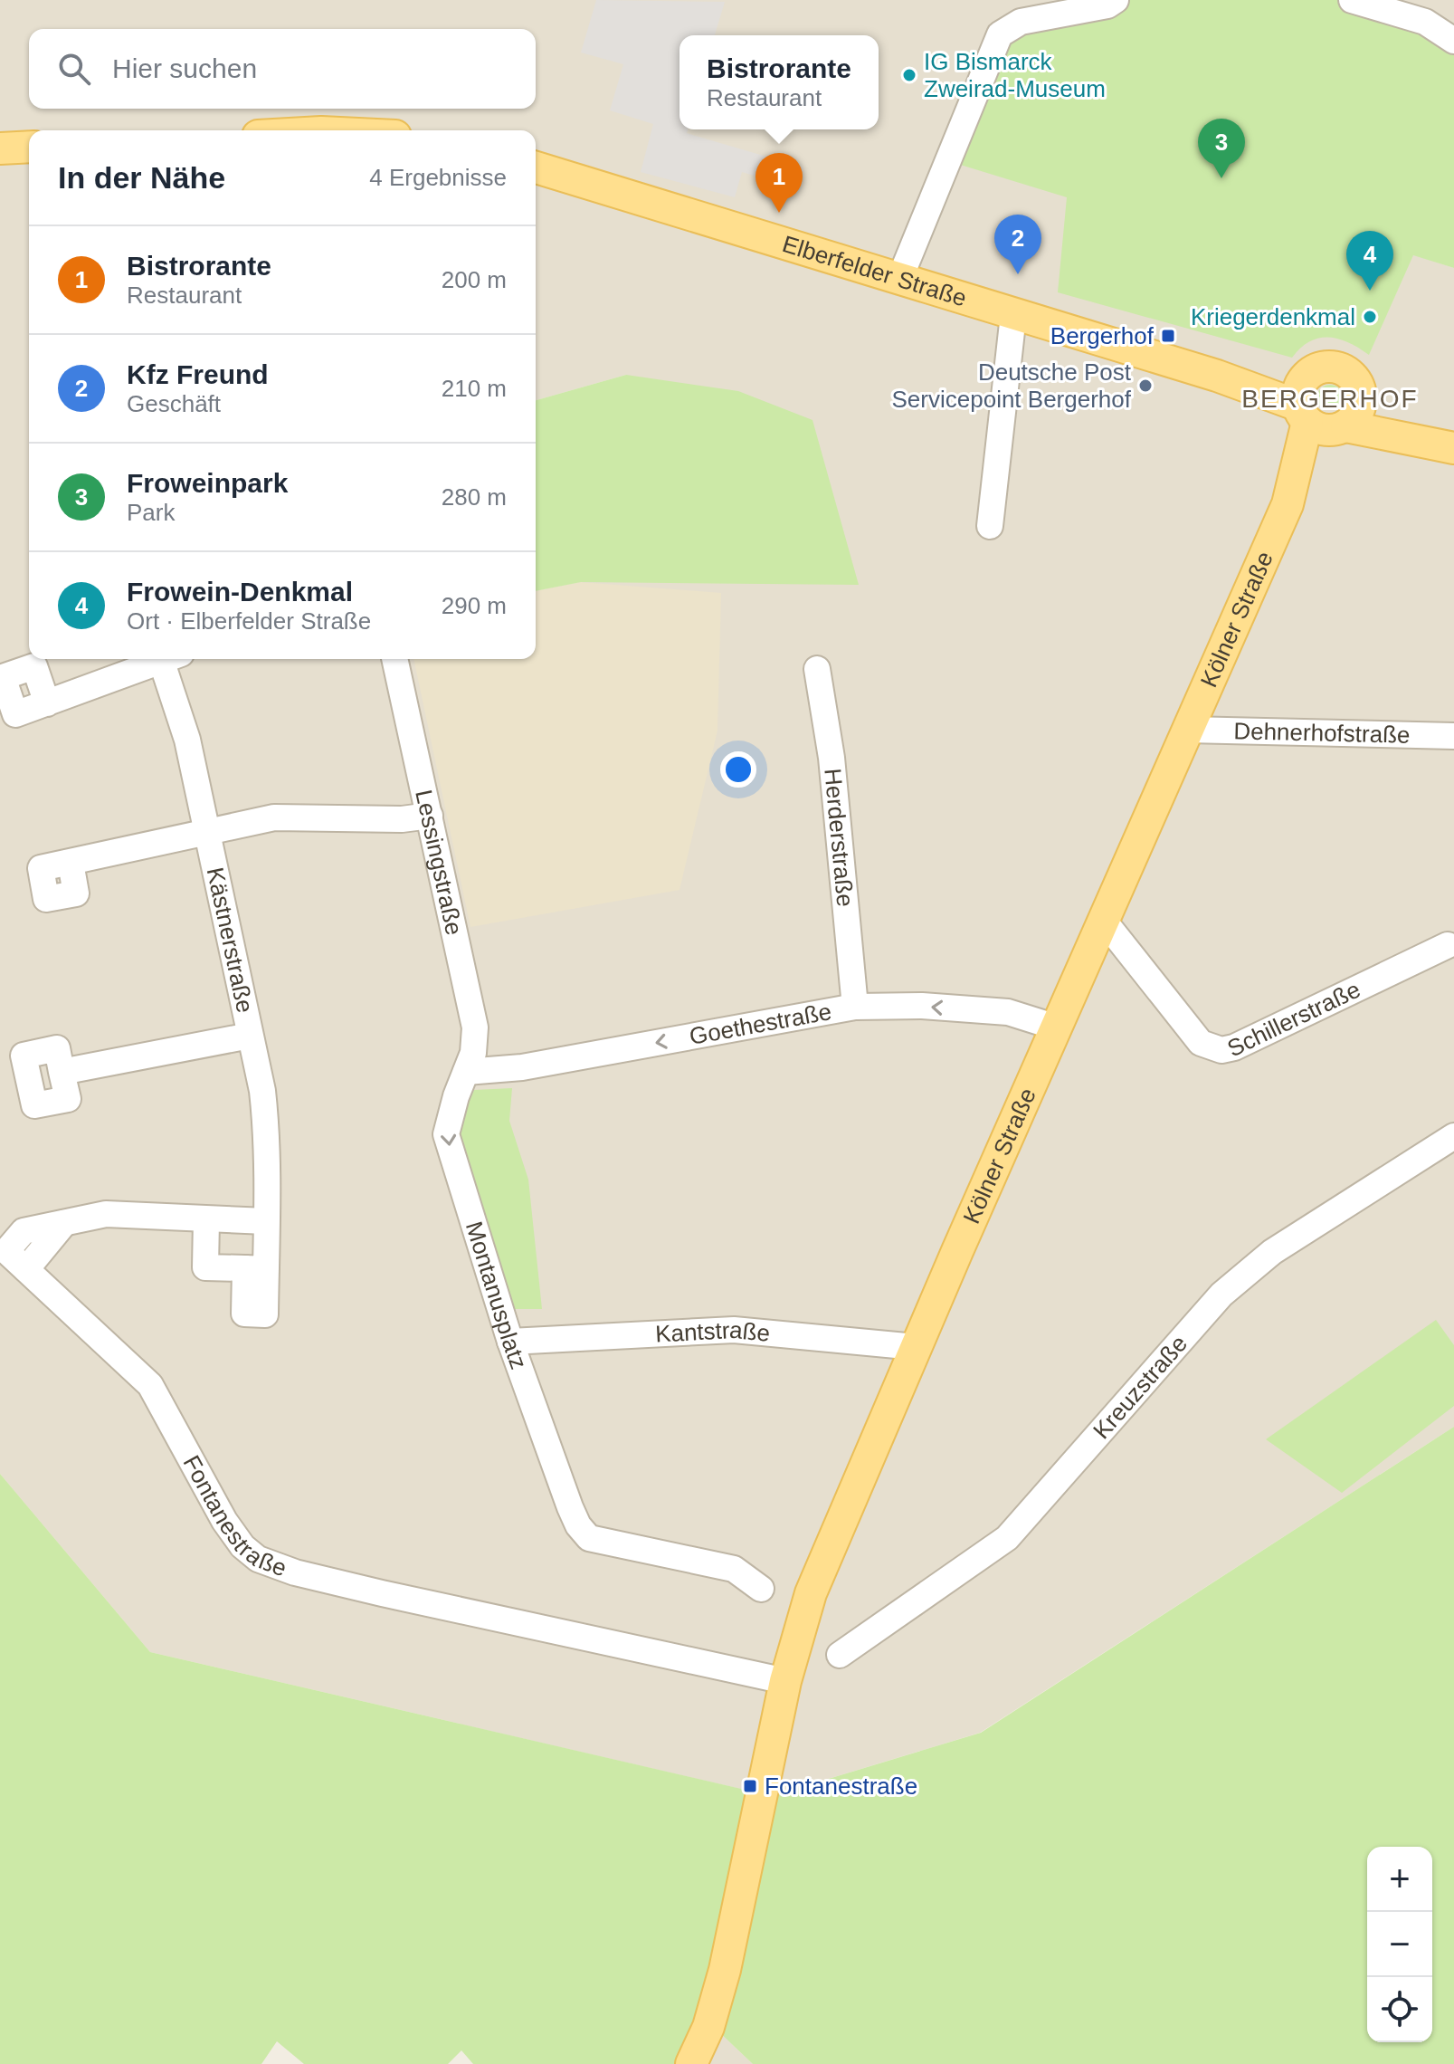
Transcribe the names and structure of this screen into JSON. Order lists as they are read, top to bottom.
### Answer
{
  "streets": {
    "main road": ["Elberfelder Straße", "Kölner Straße"],
    "street": [
      "Dehnerhofstraße",
      "Herderstraße",
      "Lessingstraße",
      "Kästnerstraße",
      "Schillerstraße",
      "Goethestraße",
      "Montanusplatz",
      "Kantstraße",
      "Kreuzstraße",
      "Fontanestraße"
    ]
  },
  "crossings": [
    ["Elberfelder Straße", "Kölner Straße"],
    ["Kölner Straße", "Dehnerhofstraße"],
    ["Kölner Straße", "Schillerstraße"],
    ["Kölner Straße", "Goethestraße"],
    ["Kölner Straße", "Kantstraße"],
    ["Kölner Straße", "Fontanestraße"],
    ["Herderstraße", "Goethestraße"],
    ["Lessingstraße", "Goethestraße"],
    ["Lessingstraße", "Montanusplatz"],
    ["Kästnerstraße", "Fontanestraße"],
    ["Goethestraße", "Montanusplatz"],
    ["Montanusplatz", "Kantstraße"]
  ],
  "one_way": ["Goethestraße", "Montanusplatz"],
  "districts": ["BERGERHOF"],
  "places": {
    "other": ["IG Bismarck Zweirad-Museum", "Kriegerdenkmal", "Deutsche Post Servicepoint Bergerhof"],
    "transit": ["Bergerhof", "Fontanestraße"]
  },
  "page": {
    "search": "Hier suchen",
    "popup": ["Bistrorante", "Restaurant"],
    "pins": [
      "3",
      "1",
      "2",
      "4"
    ],
    "heading": ["In der Nähe", "4 Ergebnisse"],
    "list": [
      {
        "mark": "1",
        "name": "Bistrorante",
        "note": "Restaurant",
        "value": "200 m"
      },
      {
        "mark": "2",
        "name": "Kfz Freund",
        "note": "Geschäft",
        "value": "210 m"
      },
      {
        "mark": "3",
        "name": "Froweinpark",
        "note": "Park",
        "value": "280 m"
      },
      {
        "mark": "4",
        "name": "Frowein-Denkmal",
        "note": "Ort · Elberfelder Straße",
        "value": "290 m"
      }
    ],
    "map_buttons": ["+", "−"]
  }
}
